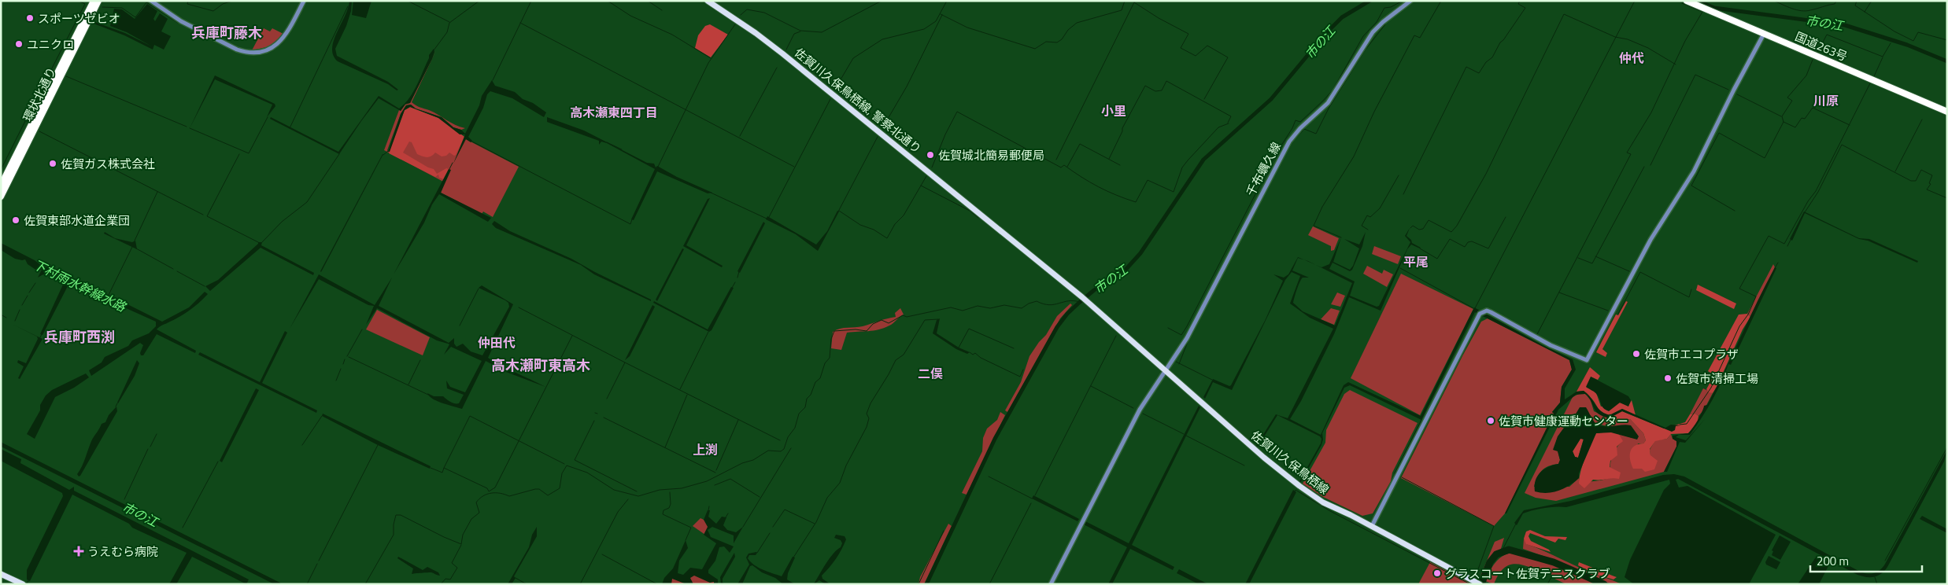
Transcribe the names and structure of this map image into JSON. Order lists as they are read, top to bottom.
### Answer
{
  "streets": {
    "highway": ["国道263号", "環状北通り"],
    "main road": ["佐賀川久保鳥栖線, 警察北通り", "佐賀川久保鳥栖線"],
    "street": ["千布蠣久線"]
  },
  "crossings": [
    ["佐賀川久保鳥栖線, 警察北通り", "千布蠣久線"],
    ["佐賀川久保鳥栖線, 警察北通り", "佐賀川久保鳥栖線"],
    ["千布蠣久線", "佐賀川久保鳥栖線"]
  ],
  "districts": [
    "兵庫町藤木",
    "仲代",
    "川原",
    "小里",
    "高木瀬東四丁目",
    "平尾",
    "兵庫町西渕",
    "仲田代",
    "高木瀬町東高木",
    "二俣",
    "上渕"
  ],
  "water": ["市の江", "下村雨水幹線水路"],
  "places": {
    "other": [
      "スポーツゼビオ",
      "ユニクロ",
      "佐賀城北簡易郵便局",
      "佐賀ガス株式会社",
      "佐賀東部水道企業団",
      "佐賀市エコプラザ",
      "佐賀市清掃工場",
      "佐賀市健康運動センター",
      "グラスコート佐賀テニスクラブ"
    ],
    "health": ["うえむら病院"]
  },
  "scale_bar": "200 m"
}
